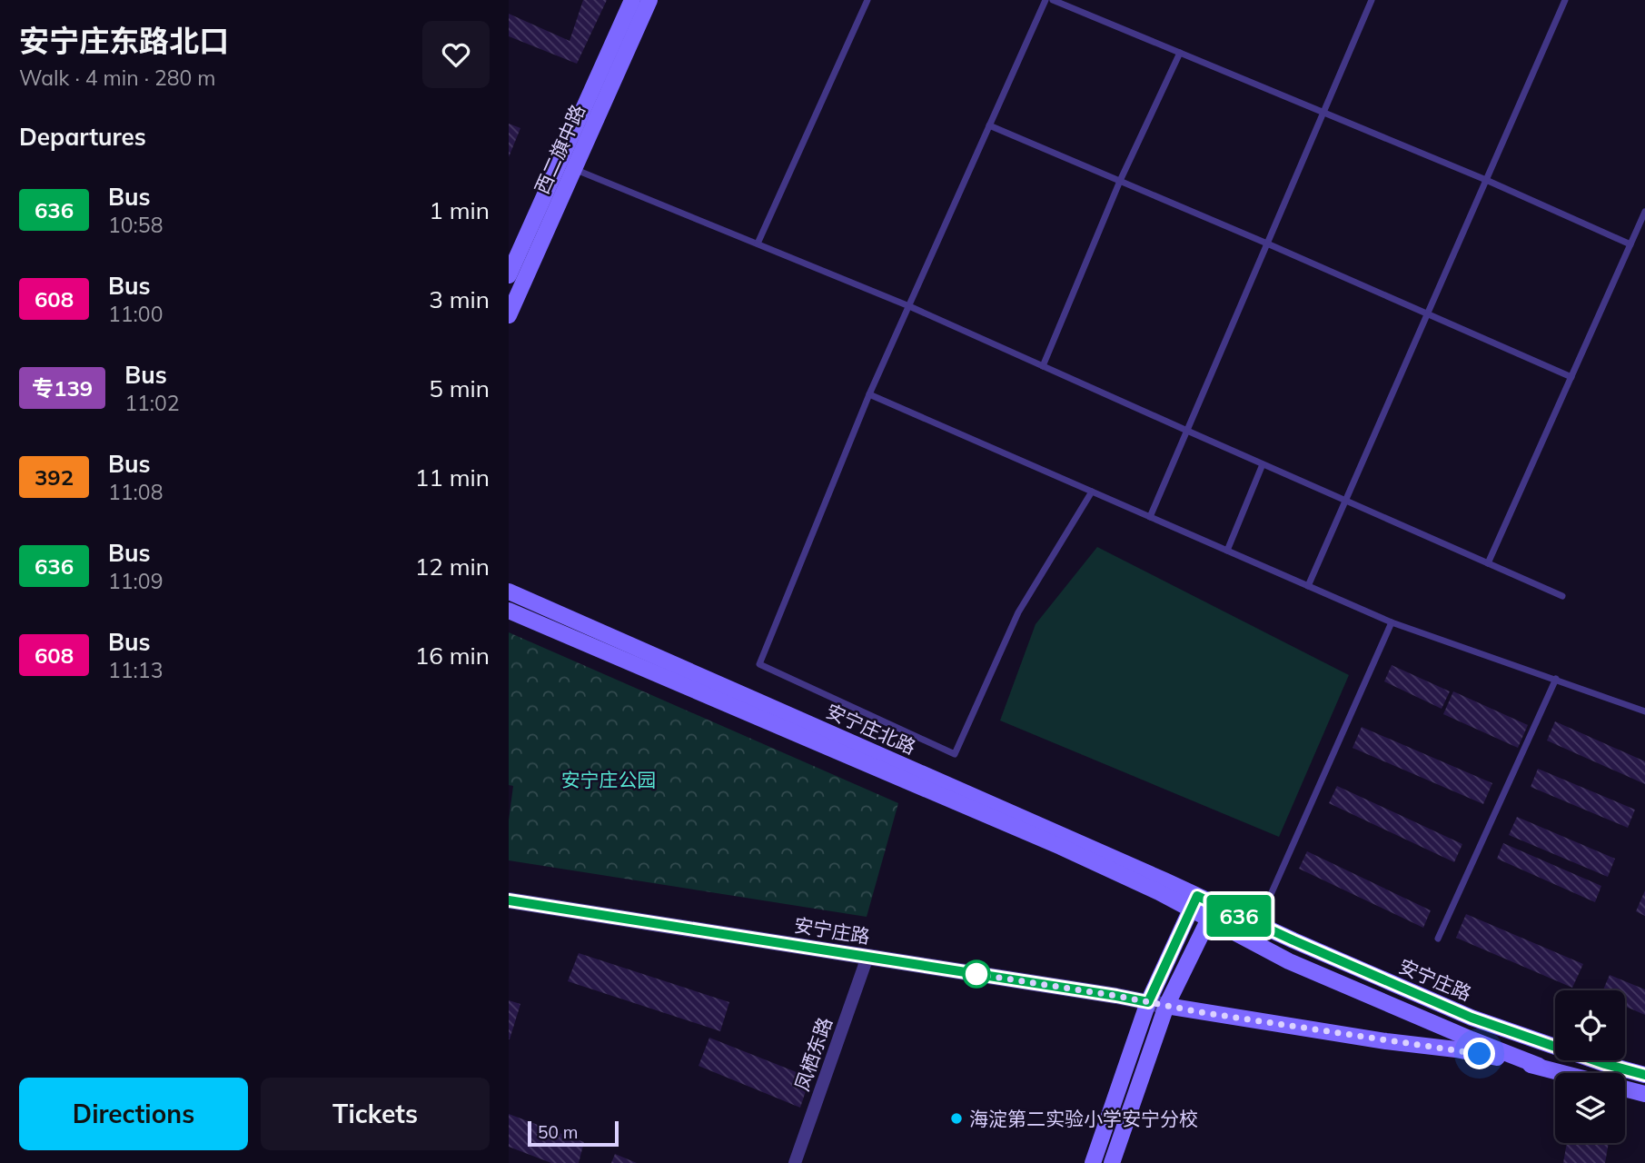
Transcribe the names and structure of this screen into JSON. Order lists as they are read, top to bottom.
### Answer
{
  "streets": {
    "main road": ["西二旗中路", "安宁庄北路", "安宁庄路"],
    "street": ["凤栖东路"]
  },
  "crossings": [
    ["安宁庄北路", "安宁庄路"],
    ["安宁庄路", "凤栖东路"]
  ],
  "parks": ["安宁庄公园"],
  "places": ["海淀第二实验小学安宁分校"],
  "lines": ["bus line 636"],
  "scale_bar": "50 m",
  "page": {
    "heading": [
      ["安宁庄东路北口", "Walk · 4 min · 280 m"],
      "Departures"
    ],
    "on_map": "636",
    "list": [
      {
        "mark": "636",
        "name": "Bus",
        "note": "10:58",
        "value": "1 min"
      },
      {
        "mark": "608",
        "name": "Bus",
        "note": "11:00",
        "value": "3 min"
      },
      {
        "mark": "专139",
        "name": "Bus",
        "note": "11:02",
        "value": "5 min"
      },
      {
        "mark": "392",
        "name": "Bus",
        "note": "11:08",
        "value": "11 min"
      },
      {
        "mark": "636",
        "name": "Bus",
        "note": "11:09",
        "value": "12 min"
      },
      {
        "mark": "608",
        "name": "Bus",
        "note": "11:13",
        "value": "16 min"
      }
    ],
    "buttons": ["Directions", "Tickets"],
    "scale": "50 m"
  }
}
